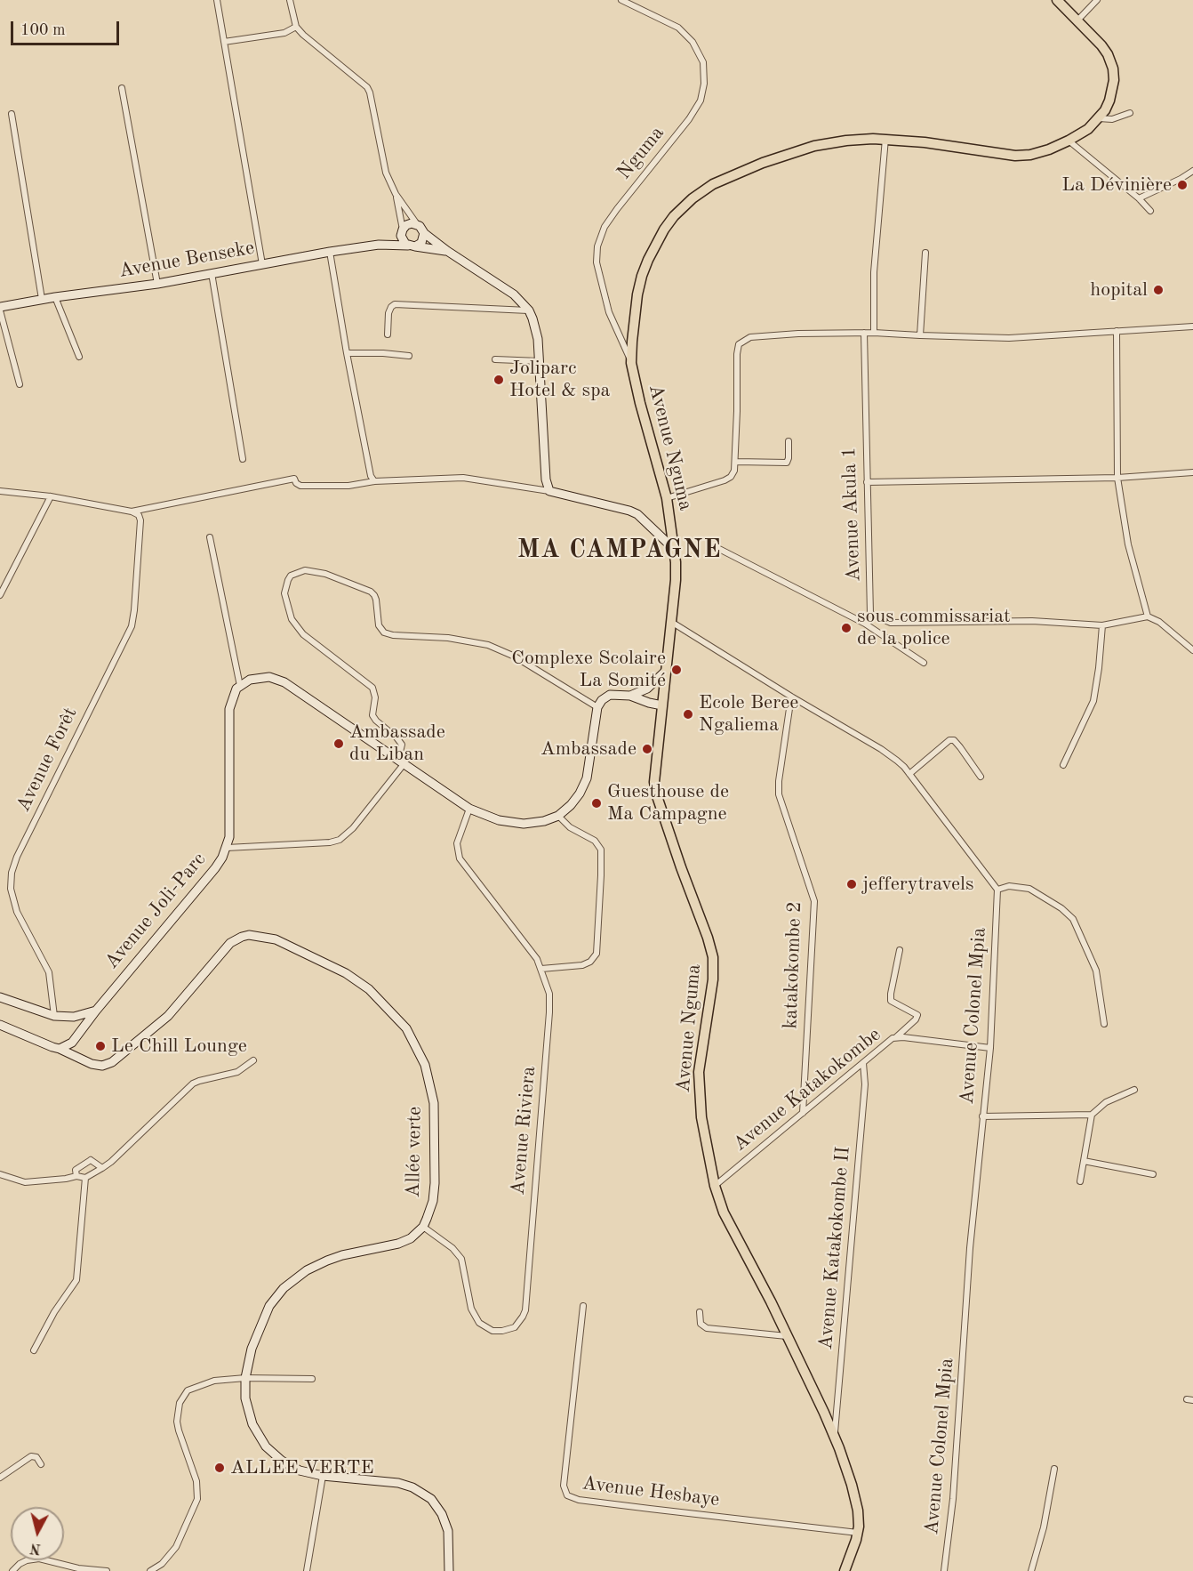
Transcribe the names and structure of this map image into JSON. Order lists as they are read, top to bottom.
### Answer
{
  "streets": {
    "main road": ["Avenue Nguma"],
    "street": [
      "Nguma",
      "Avenue Benseke",
      "Avenue Akula 1",
      "Avenue Forêt",
      "Avenue Joli-Parc",
      "katakokombe 2",
      "Avenue Colonel Mpia",
      "Avenue Katakokombe",
      "Avenue Riviera",
      "Allée verte",
      "Avenue Katakokombe II",
      "Avenue Hesbaye"
    ]
  },
  "crossings": [
    ["Nguma", "Avenue Nguma"],
    ["Avenue Nguma", "Avenue Katakokombe"],
    ["Avenue Nguma", "Avenue Katakokombe II"],
    ["Avenue Nguma", "Avenue Hesbaye"],
    ["Avenue Joli-Parc", "Allée verte"],
    ["katakokombe 2", "Avenue Katakokombe"],
    ["Avenue Colonel Mpia", "Avenue Katakokombe"],
    ["Avenue Katakokombe", "Avenue Katakokombe II"],
    ["Avenue Riviera", "Allée verte"]
  ],
  "districts": ["MA CAMPAGNE"],
  "places": [
    "La Dévinière",
    "hopital",
    "Joliparc Hotel & spa",
    "sous commissariat de la police",
    "Complexe Scolaire La Somité",
    "Ecole Beree Ngaliema",
    "Ambassade du Liban",
    "Ambassade",
    "Guesthouse de Ma Campagne",
    "jefferytravels",
    "Le Chill Lounge",
    "ALLEE VERTE"
  ],
  "scale_bar": "100 m",
  "north": "bottom"
}
